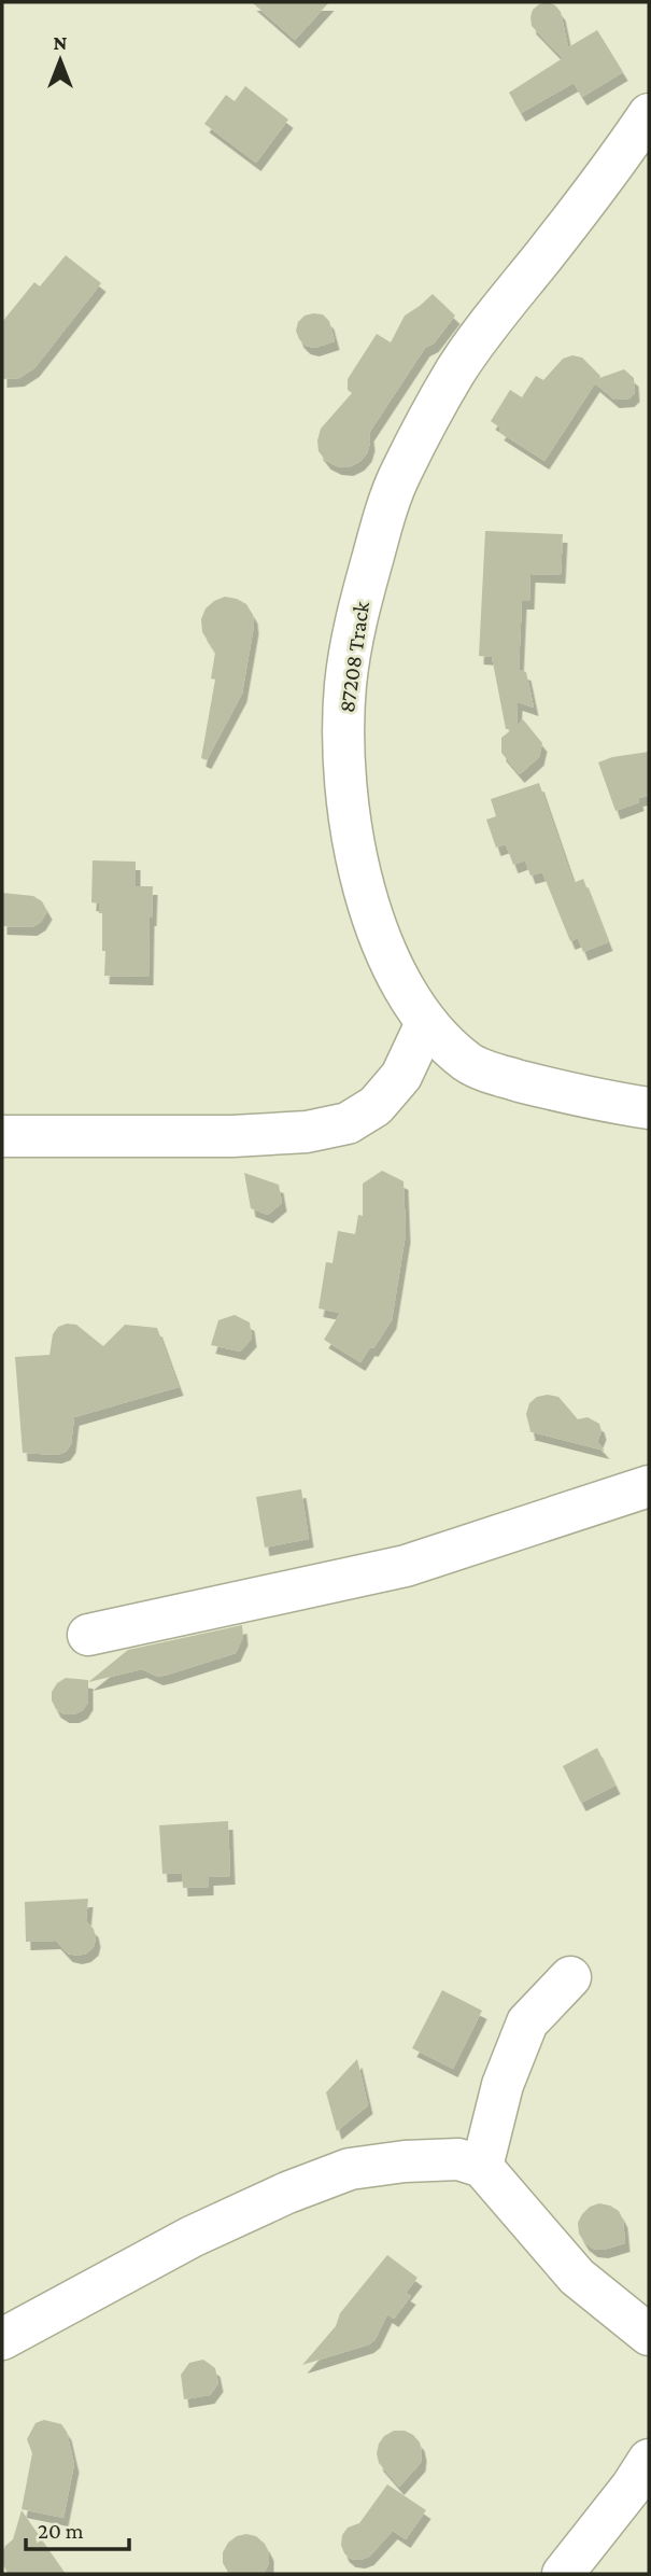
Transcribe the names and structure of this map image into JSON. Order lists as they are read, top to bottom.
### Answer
{
  "streets": {
    "street": ["87208 Track"]
  },
  "scale_bar": "20 m",
  "north": "top"
}
